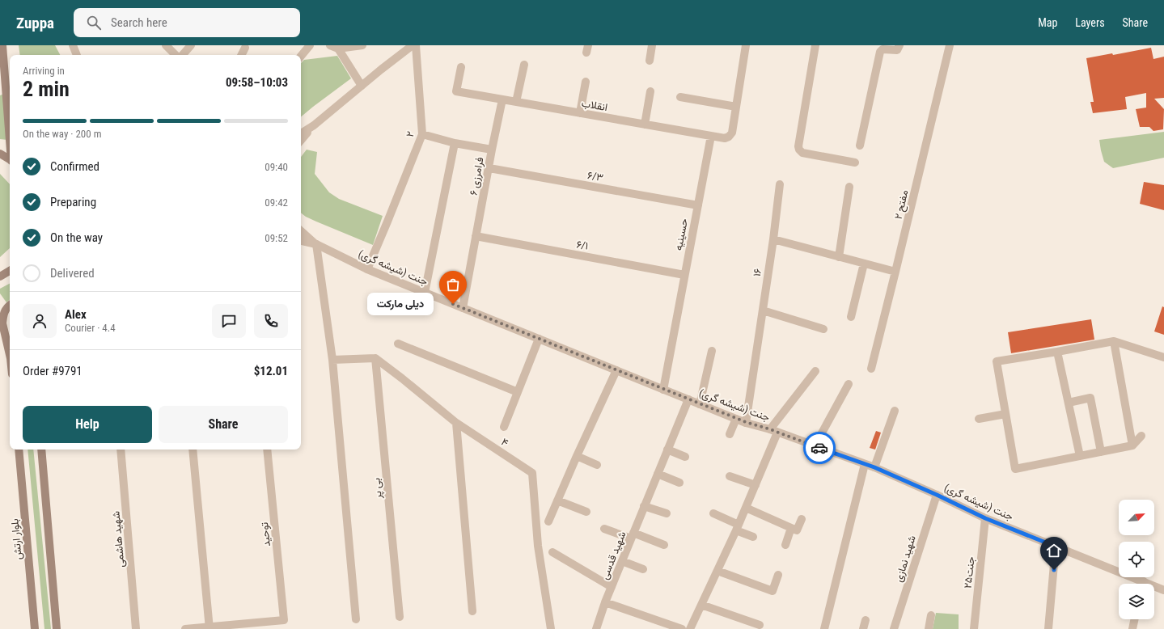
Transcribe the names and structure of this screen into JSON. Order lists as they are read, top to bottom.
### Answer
{
  "streets": {
    "main road": ["بلوار ارتش"],
    "street": [
      "انقلاب",
      "۲",
      "فرامرزی ۶",
      "۶/۳",
      "مفتح ۲",
      "حسینیه",
      "۶/۱",
      "جنت (شیشه گری)",
      "۱۶",
      "۴",
      "بی پر",
      "توحید",
      "شهید هاشمی",
      "شهید قدسی",
      "شهید نمازی",
      "جنت۲۵"
    ]
  },
  "crossings": [
    ["انقلاب", "فرامرزی ۶"],
    ["انقلاب", "حسینیه"],
    ["۲", "جنت (شیشه گری)"],
    ["فرامرزی ۶", "۶/۳"],
    ["فرامرزی ۶", "۶/۱"],
    ["فرامرزی ۶", "جنت (شیشه گری)"],
    ["۶/۳", "حسینیه"],
    ["حسینیه", "۶/۱"],
    ["حسینیه", "جنت (شیشه گری)"],
    ["جنت (شیشه گری)", "۱۶"],
    ["جنت (شیشه گری)", "شهید قدسی"],
    ["جنت (شیشه گری)", "شهید نمازی"],
    ["جنت (شیشه گری)", "جنت۲۵"],
    ["۴", "بی پر"]
  ],
  "places": ["دیلی مارکت"],
  "north": "top right",
  "page": {
    "header": "Zuppa",
    "search": "Search here",
    "nav": ["Map", "Layers", "Share"],
    "heading": ["2 min", "Arriving in", "09:58–10:03"],
    "panel": [
      "Alex",
      "Courier · 4.4",
      "Order #9791",
      "$12.01"
    ],
    "bar": "On the way · 200 m",
    "list": [
      ["Confirmed", "09:40"],
      ["Preparing", "09:42"],
      ["On the way", "09:52"],
      "Delivered"
    ],
    "bubble": "دیلی مارکت",
    "buttons": ["Help", "Share"]
  }
}
